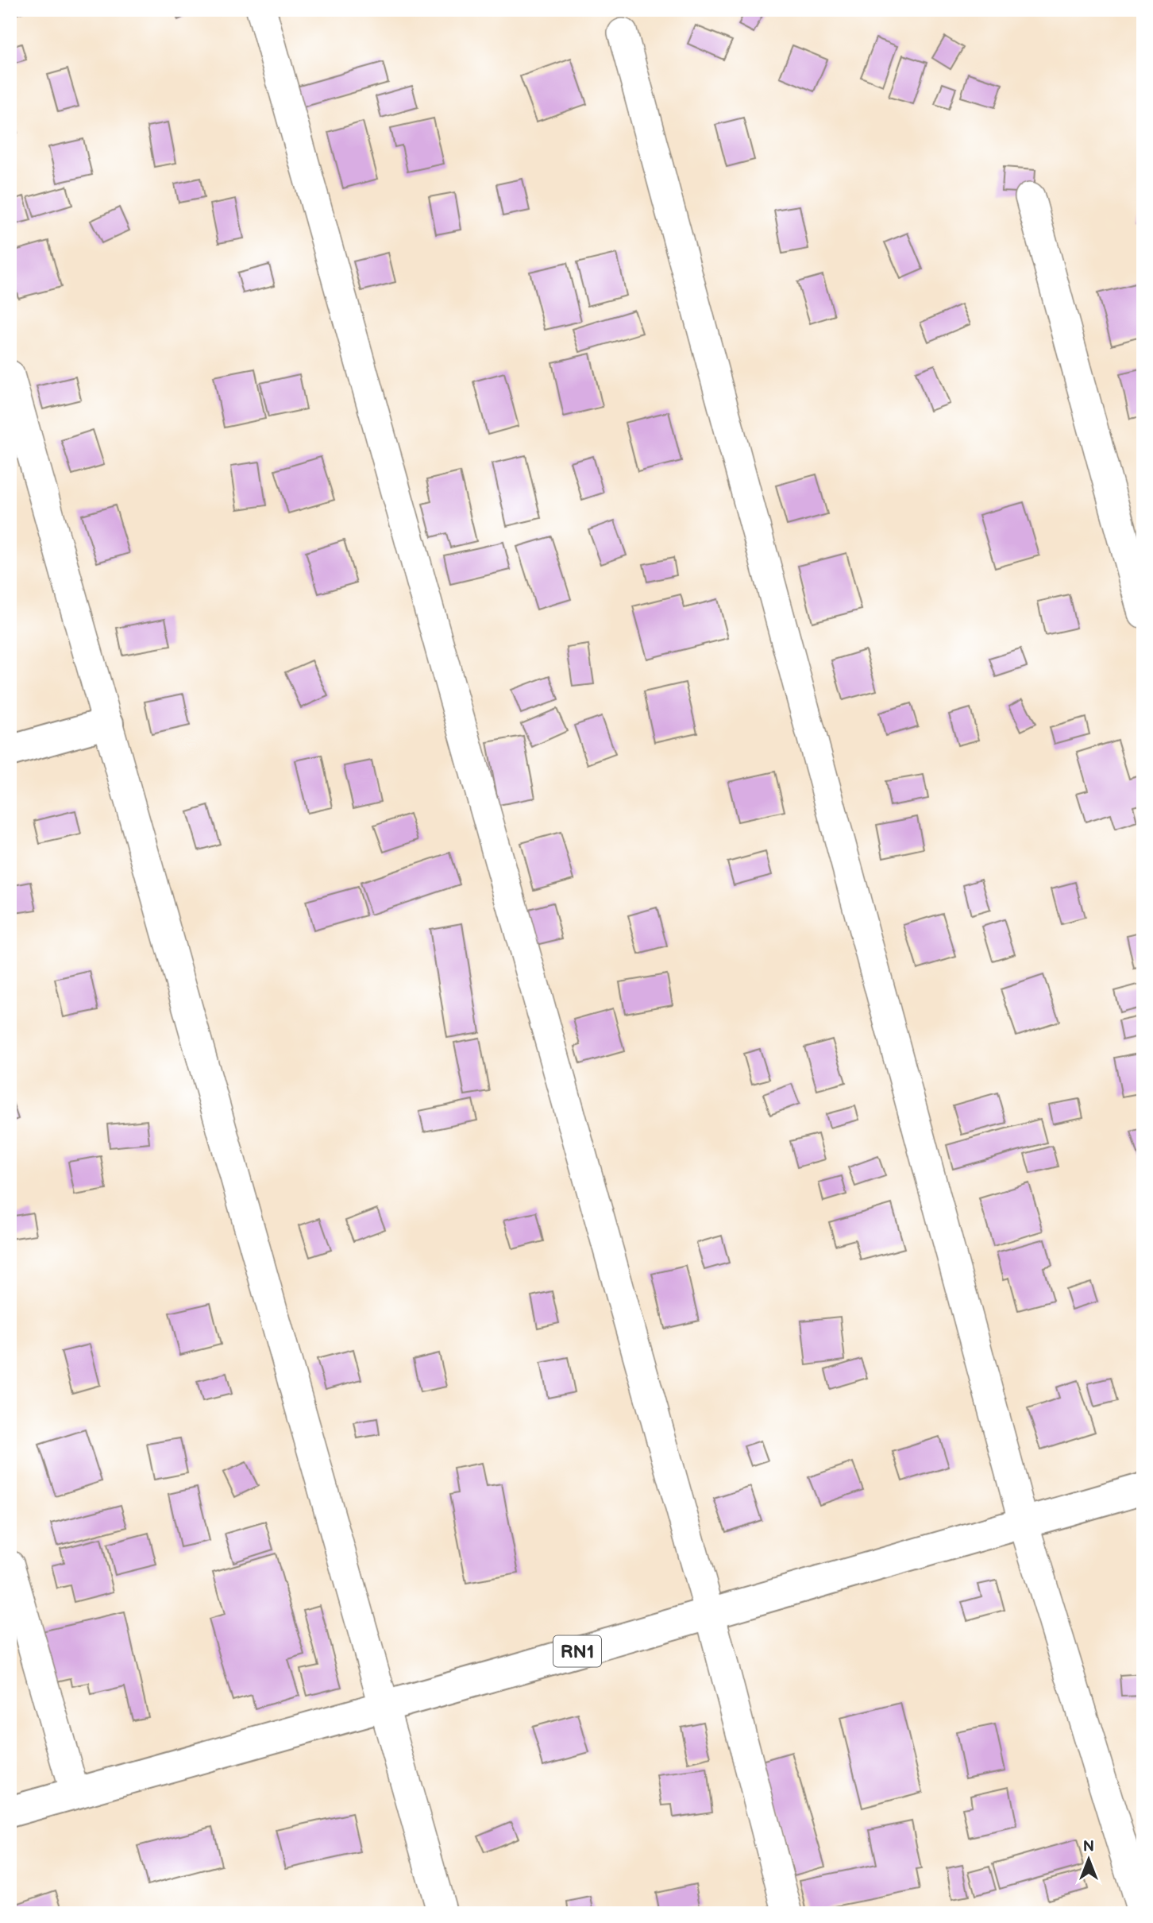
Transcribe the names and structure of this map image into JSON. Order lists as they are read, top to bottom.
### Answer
{
  "streets": {
    "main road": ["RN1"]
  },
  "north": "top"
}
